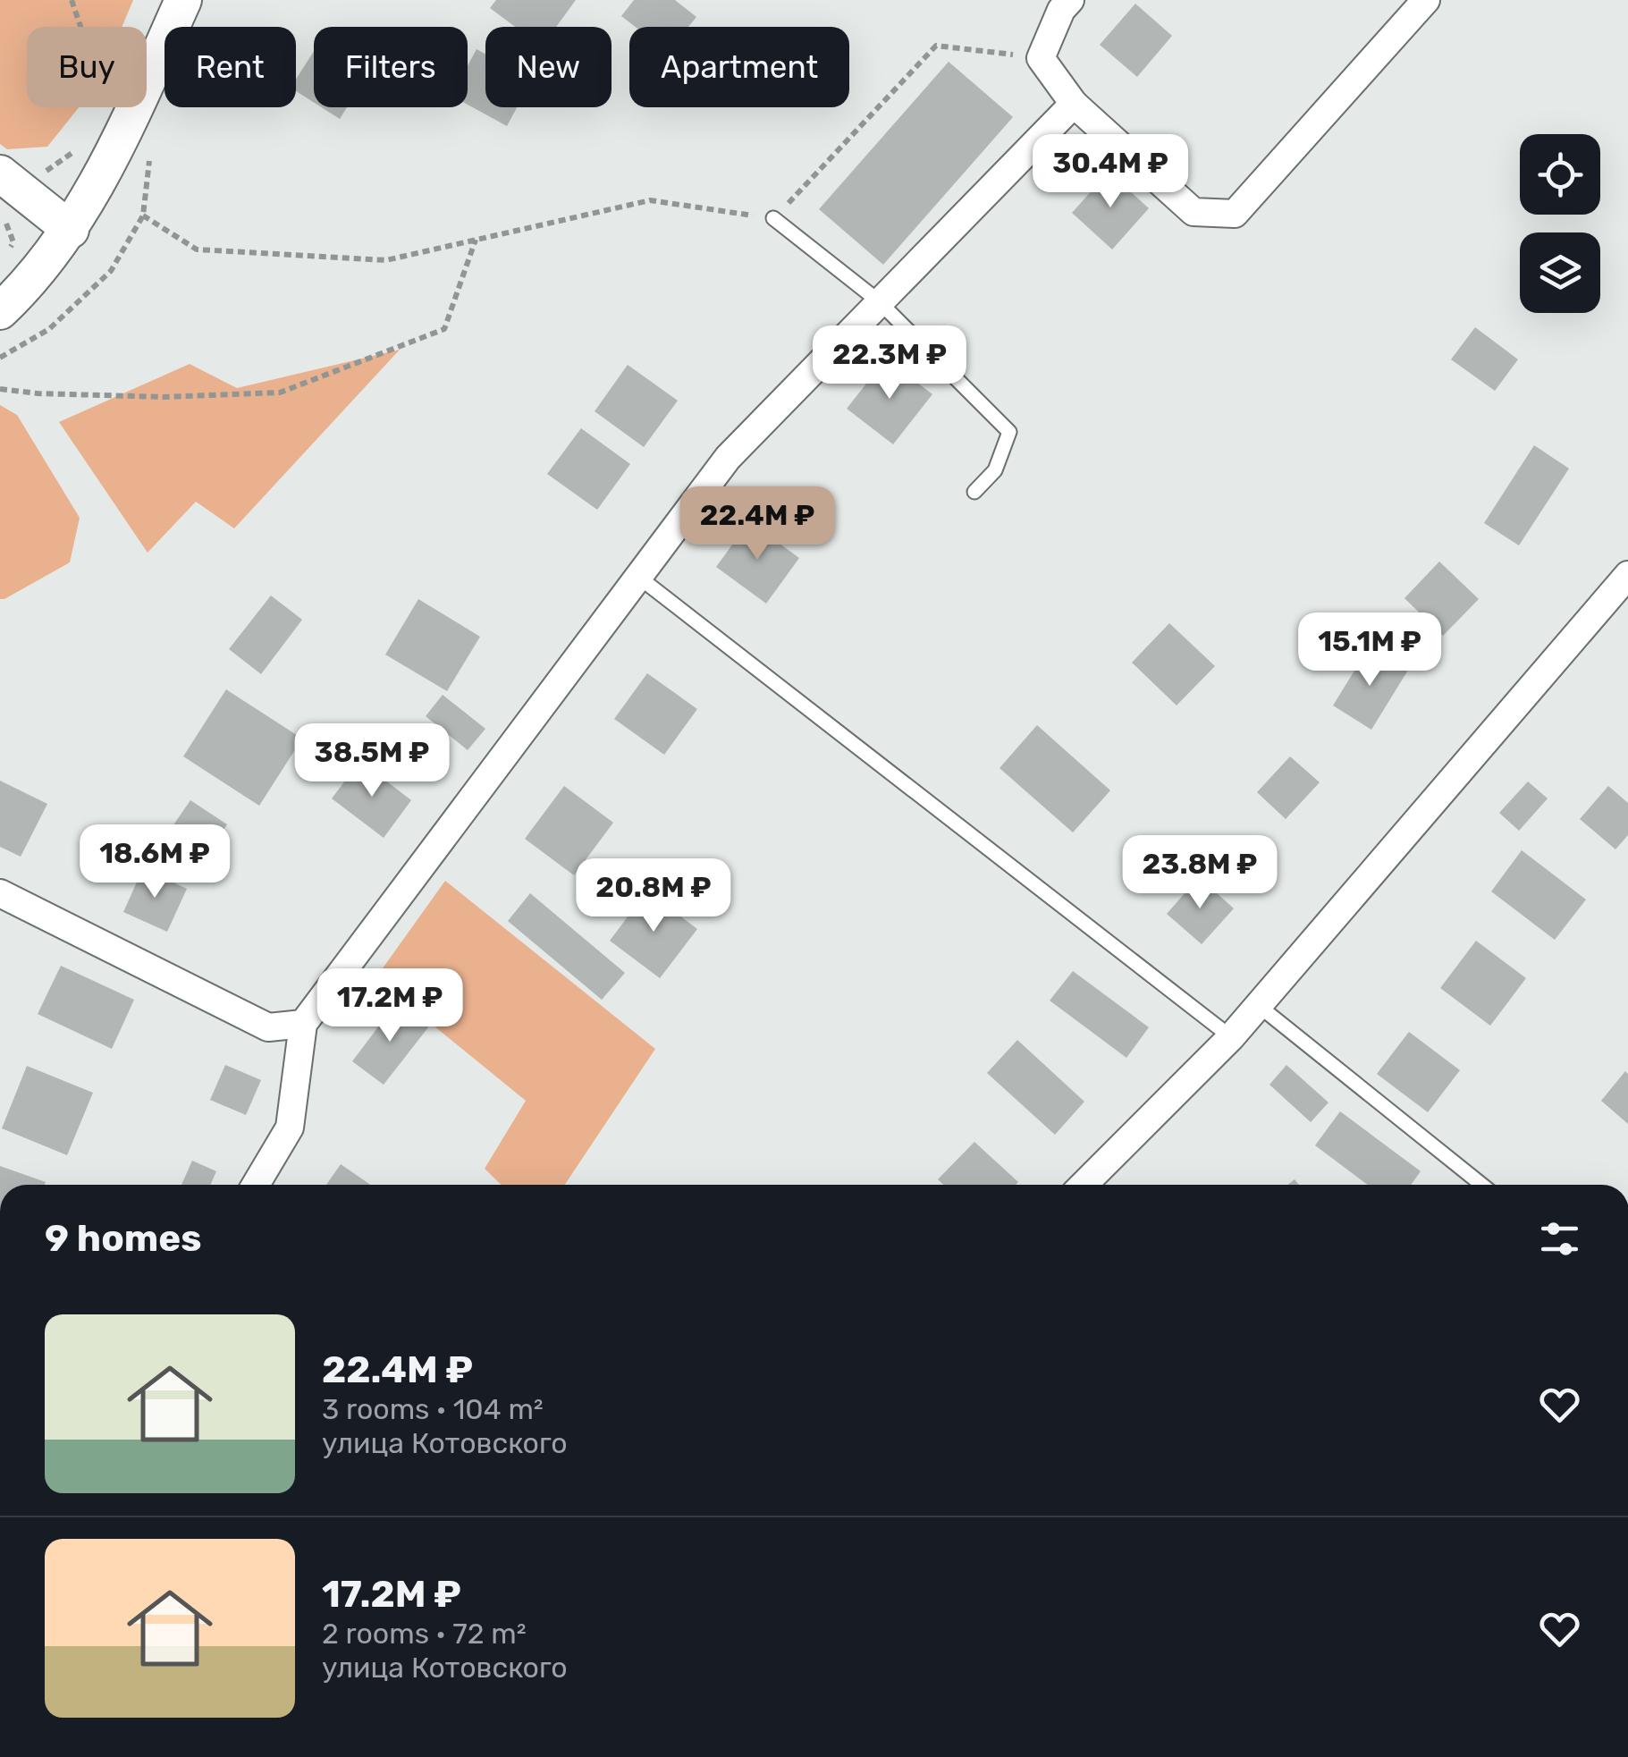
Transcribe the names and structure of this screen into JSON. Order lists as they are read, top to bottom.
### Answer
{
  "page": {
    "chip": [
      "Buy",
      "Rent",
      "Filters",
      "New",
      "Apartment"
    ],
    "price": [
      "30.4M ₽",
      "22.3M ₽",
      "22.4M ₽",
      "15.1M ₽",
      "38.5M ₽",
      "18.6M ₽",
      "23.8M ₽",
      "20.8M ₽",
      "17.2M ₽"
    ],
    "heading": "9 homes",
    "list": [
      {
        "name": "22.4M ₽",
        "note": "3 rooms · 104 m² · улица Котовского"
      },
      {
        "name": "17.2M ₽",
        "note": "2 rooms · 72 m² · улица Котовского"
      }
    ]
  }
}
